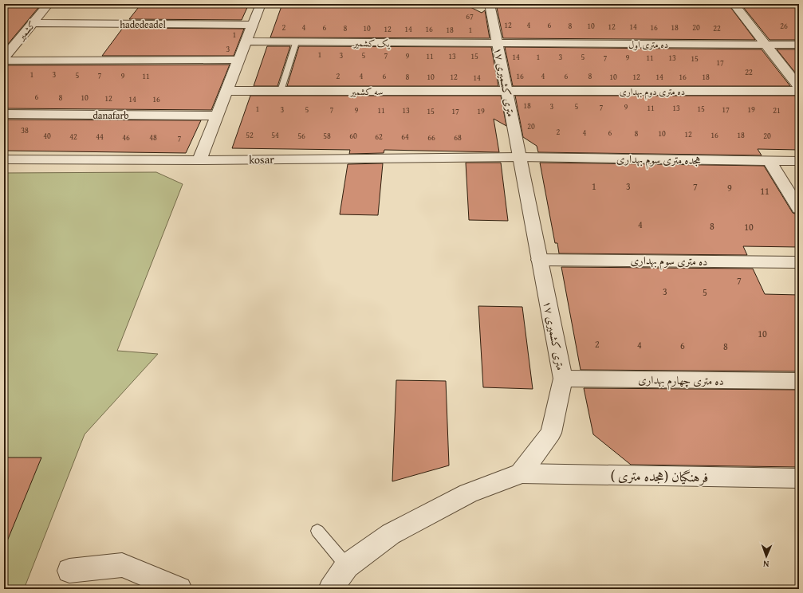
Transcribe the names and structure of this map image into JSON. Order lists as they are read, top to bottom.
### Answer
{
  "streets": {
    "street": [
      "hadedeadel",
      "کشمیر",
      "یک کشمیر",
      "ده متری اول",
      "۱۷ متری کشمیری",
      "سه کشمیر",
      "ده متری دوم بهداری",
      "danafarb",
      "kosar",
      "هجده متری سوم بهداری",
      "ده متری سوم بهداری",
      "ده متری چهارم بهداری",
      "فرهنگیان (هجده متری )"
    ]
  },
  "crossings": [
    ["hadedeadel", "کشمیر"],
    ["یک کشمیر", "ده متری اول"],
    ["یک کشمیر", "۱۷ متری کشمیری"],
    ["ده متری اول", "۱۷ متری کشمیری"],
    ["۱۷ متری کشمیری", "سه کشمیر"],
    ["۱۷ متری کشمیری", "ده متری دوم بهداری"],
    ["۱۷ متری کشمیری", "kosar"],
    ["۱۷ متری کشمیری", "هجده متری سوم بهداری"],
    ["۱۷ متری کشمیری", "ده متری سوم بهداری"],
    ["۱۷ متری کشمیری", "ده متری چهارم بهداری"],
    ["۱۷ متری کشمیری", "فرهنگیان (هجده متری )"],
    ["سه کشمیر", "ده متری دوم بهداری"],
    ["kosar", "هجده متری سوم بهداری"]
  ],
  "house_numbers": [
    "67",
    "12",
    "4",
    "6",
    "8",
    "10",
    "26",
    "12",
    "14",
    "2",
    "4",
    "6",
    "16",
    "18",
    "20",
    "8",
    "10",
    "22",
    "12",
    "14",
    "16",
    "18",
    "1",
    "1",
    "3",
    "1",
    "3",
    "5",
    "7",
    "9",
    "11",
    "13",
    "15",
    "14",
    "1",
    "3",
    "5",
    "7",
    "9",
    "11",
    "13",
    "15",
    "17",
    "22",
    "1",
    "3",
    "5",
    "7",
    "9",
    "11",
    "2",
    "4",
    "6",
    "16",
    "4",
    "6",
    "8",
    "8",
    "10",
    "12",
    "10",
    "12",
    "14",
    "16",
    "18",
    "14",
    "6",
    "8",
    "10",
    "12",
    "14",
    "16",
    "18",
    "3",
    "5",
    "7",
    "9",
    "11",
    "13",
    "1",
    "15",
    "3",
    "5",
    "7",
    "17",
    "19",
    "9",
    "11",
    "13",
    "21",
    "15",
    "17",
    "19",
    "20",
    "38",
    "2",
    "4",
    "6",
    "8",
    "10",
    "12",
    "52",
    "54",
    "16",
    "18",
    "40",
    "56",
    "58",
    "60",
    "20",
    "42",
    "44",
    "62",
    "64",
    "46",
    "48",
    "66",
    "68",
    "7",
    "1",
    "3",
    "7",
    "9",
    "11",
    "4",
    "8",
    "10",
    "7",
    "3",
    "5",
    "10",
    "2",
    "4",
    "6",
    "8"
  ],
  "north": "bottom"
}
